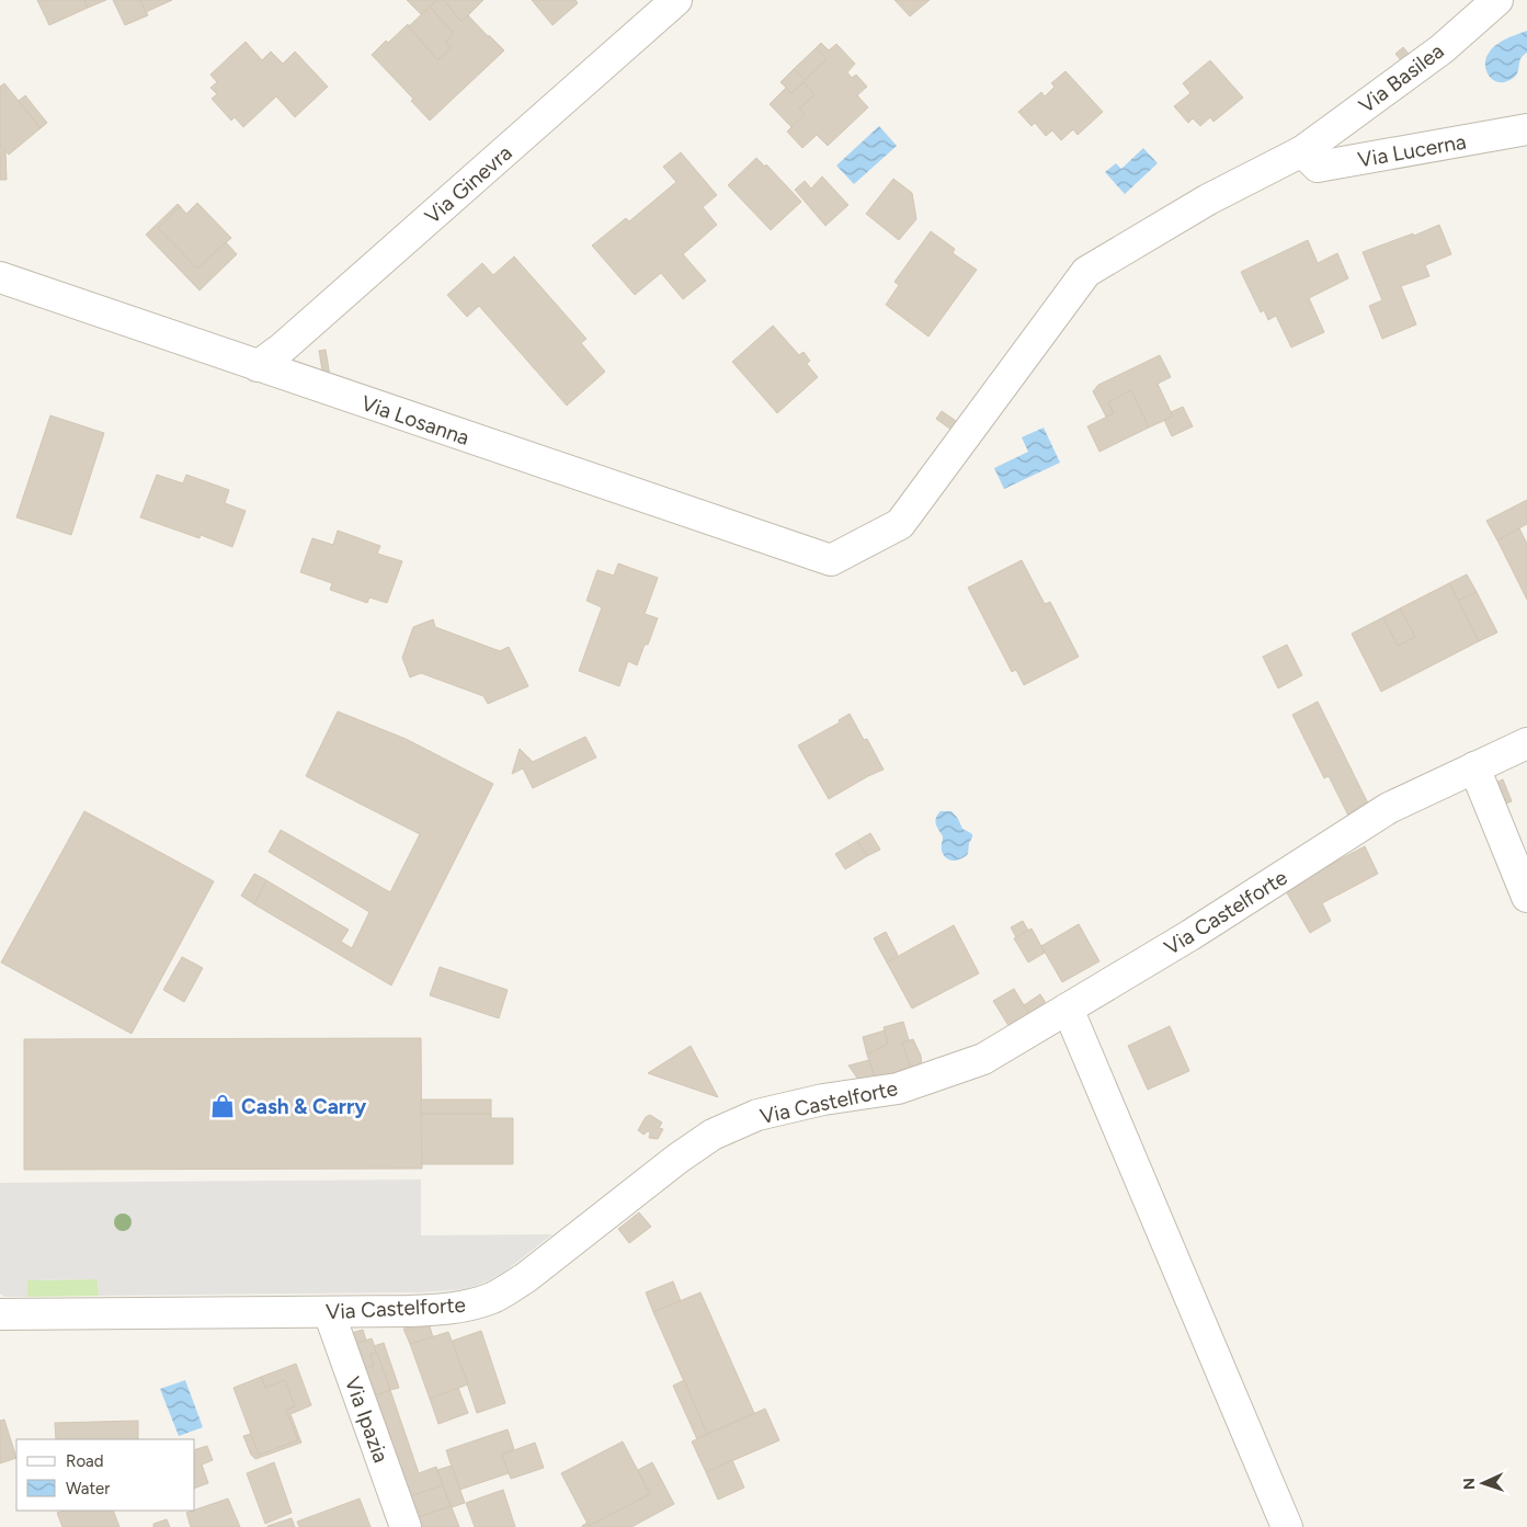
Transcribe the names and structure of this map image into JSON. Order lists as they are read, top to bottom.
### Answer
{
  "streets": {
    "street": [
      "Via Basilea",
      "Via Lucerna",
      "Via Ginevra",
      "Via Losanna",
      "Via Castelforte",
      "Via Ipazia"
    ]
  },
  "crossings": [
    ["Via Basilea", "Via Lucerna"],
    ["Via Basilea", "Via Losanna"],
    ["Via Ginevra", "Via Losanna"],
    ["Via Castelforte", "Via Ipazia"]
  ],
  "places": {
    "shop": ["Cash & Carry"]
  },
  "legend": ["Road", "Water"],
  "north": "left"
}
